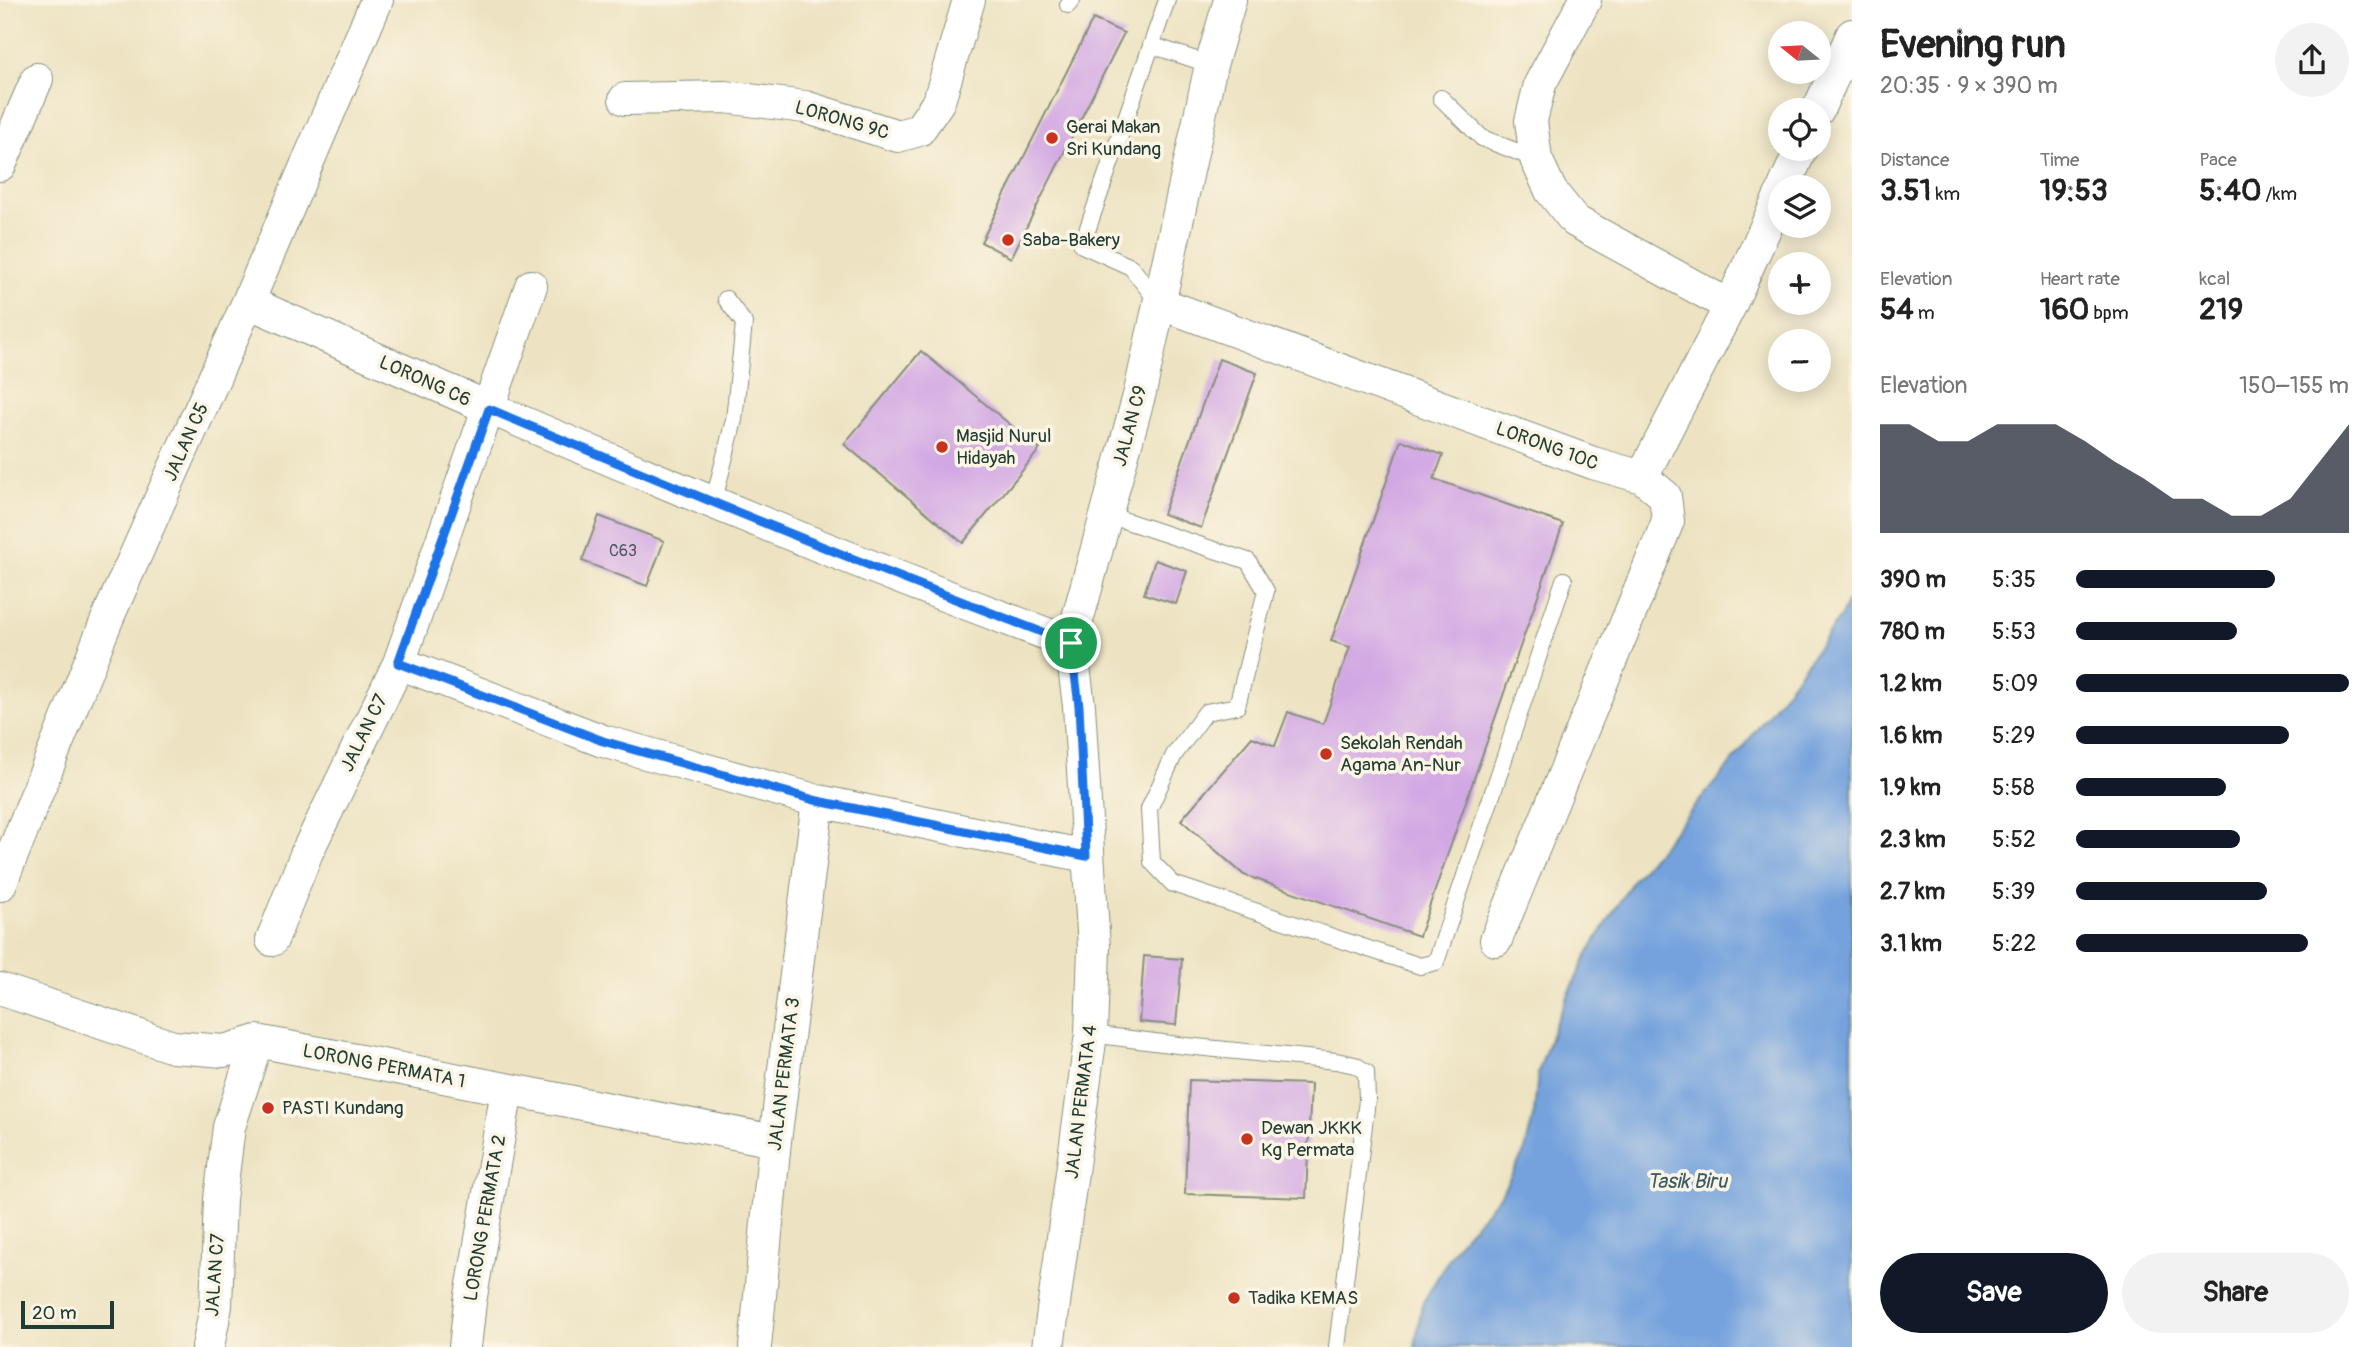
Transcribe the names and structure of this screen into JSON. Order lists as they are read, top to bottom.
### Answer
{
  "streets": {
    "street": [
      "LORONG 9C",
      "LORONG C6",
      "JALAN C9",
      "JALAN C5",
      "LORONG 10C",
      "JALAN C7",
      "LORONG PERMATA 1",
      "JALAN PERMATA 3",
      "JALAN PERMATA 4",
      "LORONG PERMATA 2"
    ]
  },
  "crossings": [
    ["LORONG C6", "JALAN C9"],
    ["LORONG C6", "JALAN C5"],
    ["LORONG C6", "JALAN C7"],
    ["JALAN C9", "LORONG 10C"],
    ["JALAN C9", "JALAN PERMATA 4"],
    ["JALAN C7", "LORONG PERMATA 1"],
    ["LORONG PERMATA 1", "JALAN PERMATA 3"],
    ["LORONG PERMATA 1", "LORONG PERMATA 2"]
  ],
  "water": ["Tasik Biru"],
  "places": [
    "Gerai Makan Sri Kundang",
    "Saba-Bakery",
    "Masjid Nurul Hidayah",
    "Sekolah Rendah Agama An-Nur",
    "PASTI Kundang",
    "Dewan JKKK Kg Permata",
    "Tadika KEMAS"
  ],
  "house_numbers": ["C63"],
  "scale_bar": "20 m",
  "north": "left",
  "page": {
    "heading": ["Evening run", "20:35 · 9 × 390 m"],
    "map_buttons": ["+", "−"],
    "stats": [
      ["Distance", "3.51 km"],
      ["Time", "19:53"],
      ["Pace", "5:40 /km"],
      ["Elevation", "54 m"],
      ["Heart rate", "160 bpm"],
      ["kcal", "219"]
    ],
    "chart": ["Elevation", "150–155 m"],
    "list": [
      {
        "name": "390 m",
        "note": "5:35"
      },
      {
        "name": "780 m",
        "note": "5:53"
      },
      {
        "name": "1.2 km",
        "note": "5:09"
      },
      {
        "name": "1.6 km",
        "note": "5:29"
      },
      {
        "name": "1.9 km",
        "note": "5:58"
      },
      {
        "name": "2.3 km",
        "note": "5:52"
      },
      {
        "name": "2.7 km",
        "note": "5:39"
      },
      {
        "name": "3.1 km",
        "note": "5:22"
      }
    ],
    "buttons": ["Save", "Share"],
    "scale": "20 m"
  }
}
